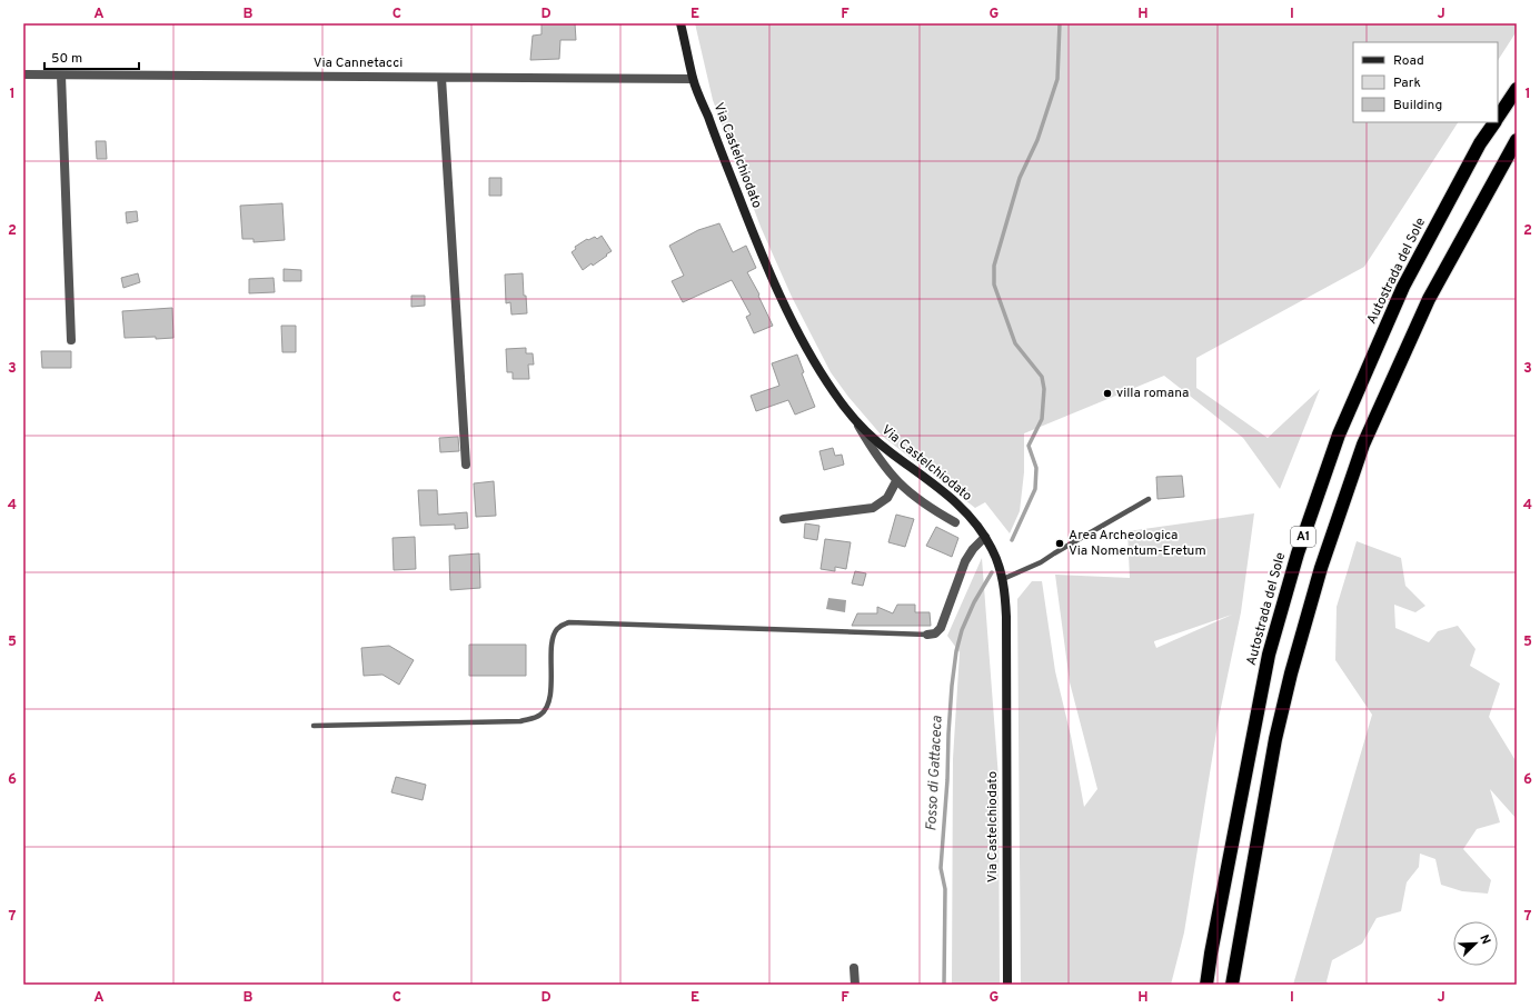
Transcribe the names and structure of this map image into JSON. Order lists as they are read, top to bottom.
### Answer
{
  "streets": {
    "highway": ["Autostrada del Sole", "A1"],
    "street": ["Via Cannetacci", "Via Castelchiodato"]
  },
  "crossings": [
    ["Via Cannetacci", "Via Castelchiodato"]
  ],
  "water": ["Fosso di Gattaceca"],
  "places": ["villa romana", "Area Archeologica Via Nomentum-Eretum"],
  "legend": ["Road", "Park", "Building"],
  "scale_bar": "50 m",
  "north": "top right",
  "grid": {
    "columns": [
      "A",
      "B",
      "C",
      "D",
      "E",
      "F",
      "G",
      "H",
      "I",
      "J"
    ],
    "rows": [
      "1",
      "2",
      "3",
      "4",
      "5",
      "6",
      "7"
    ]
  }
}
